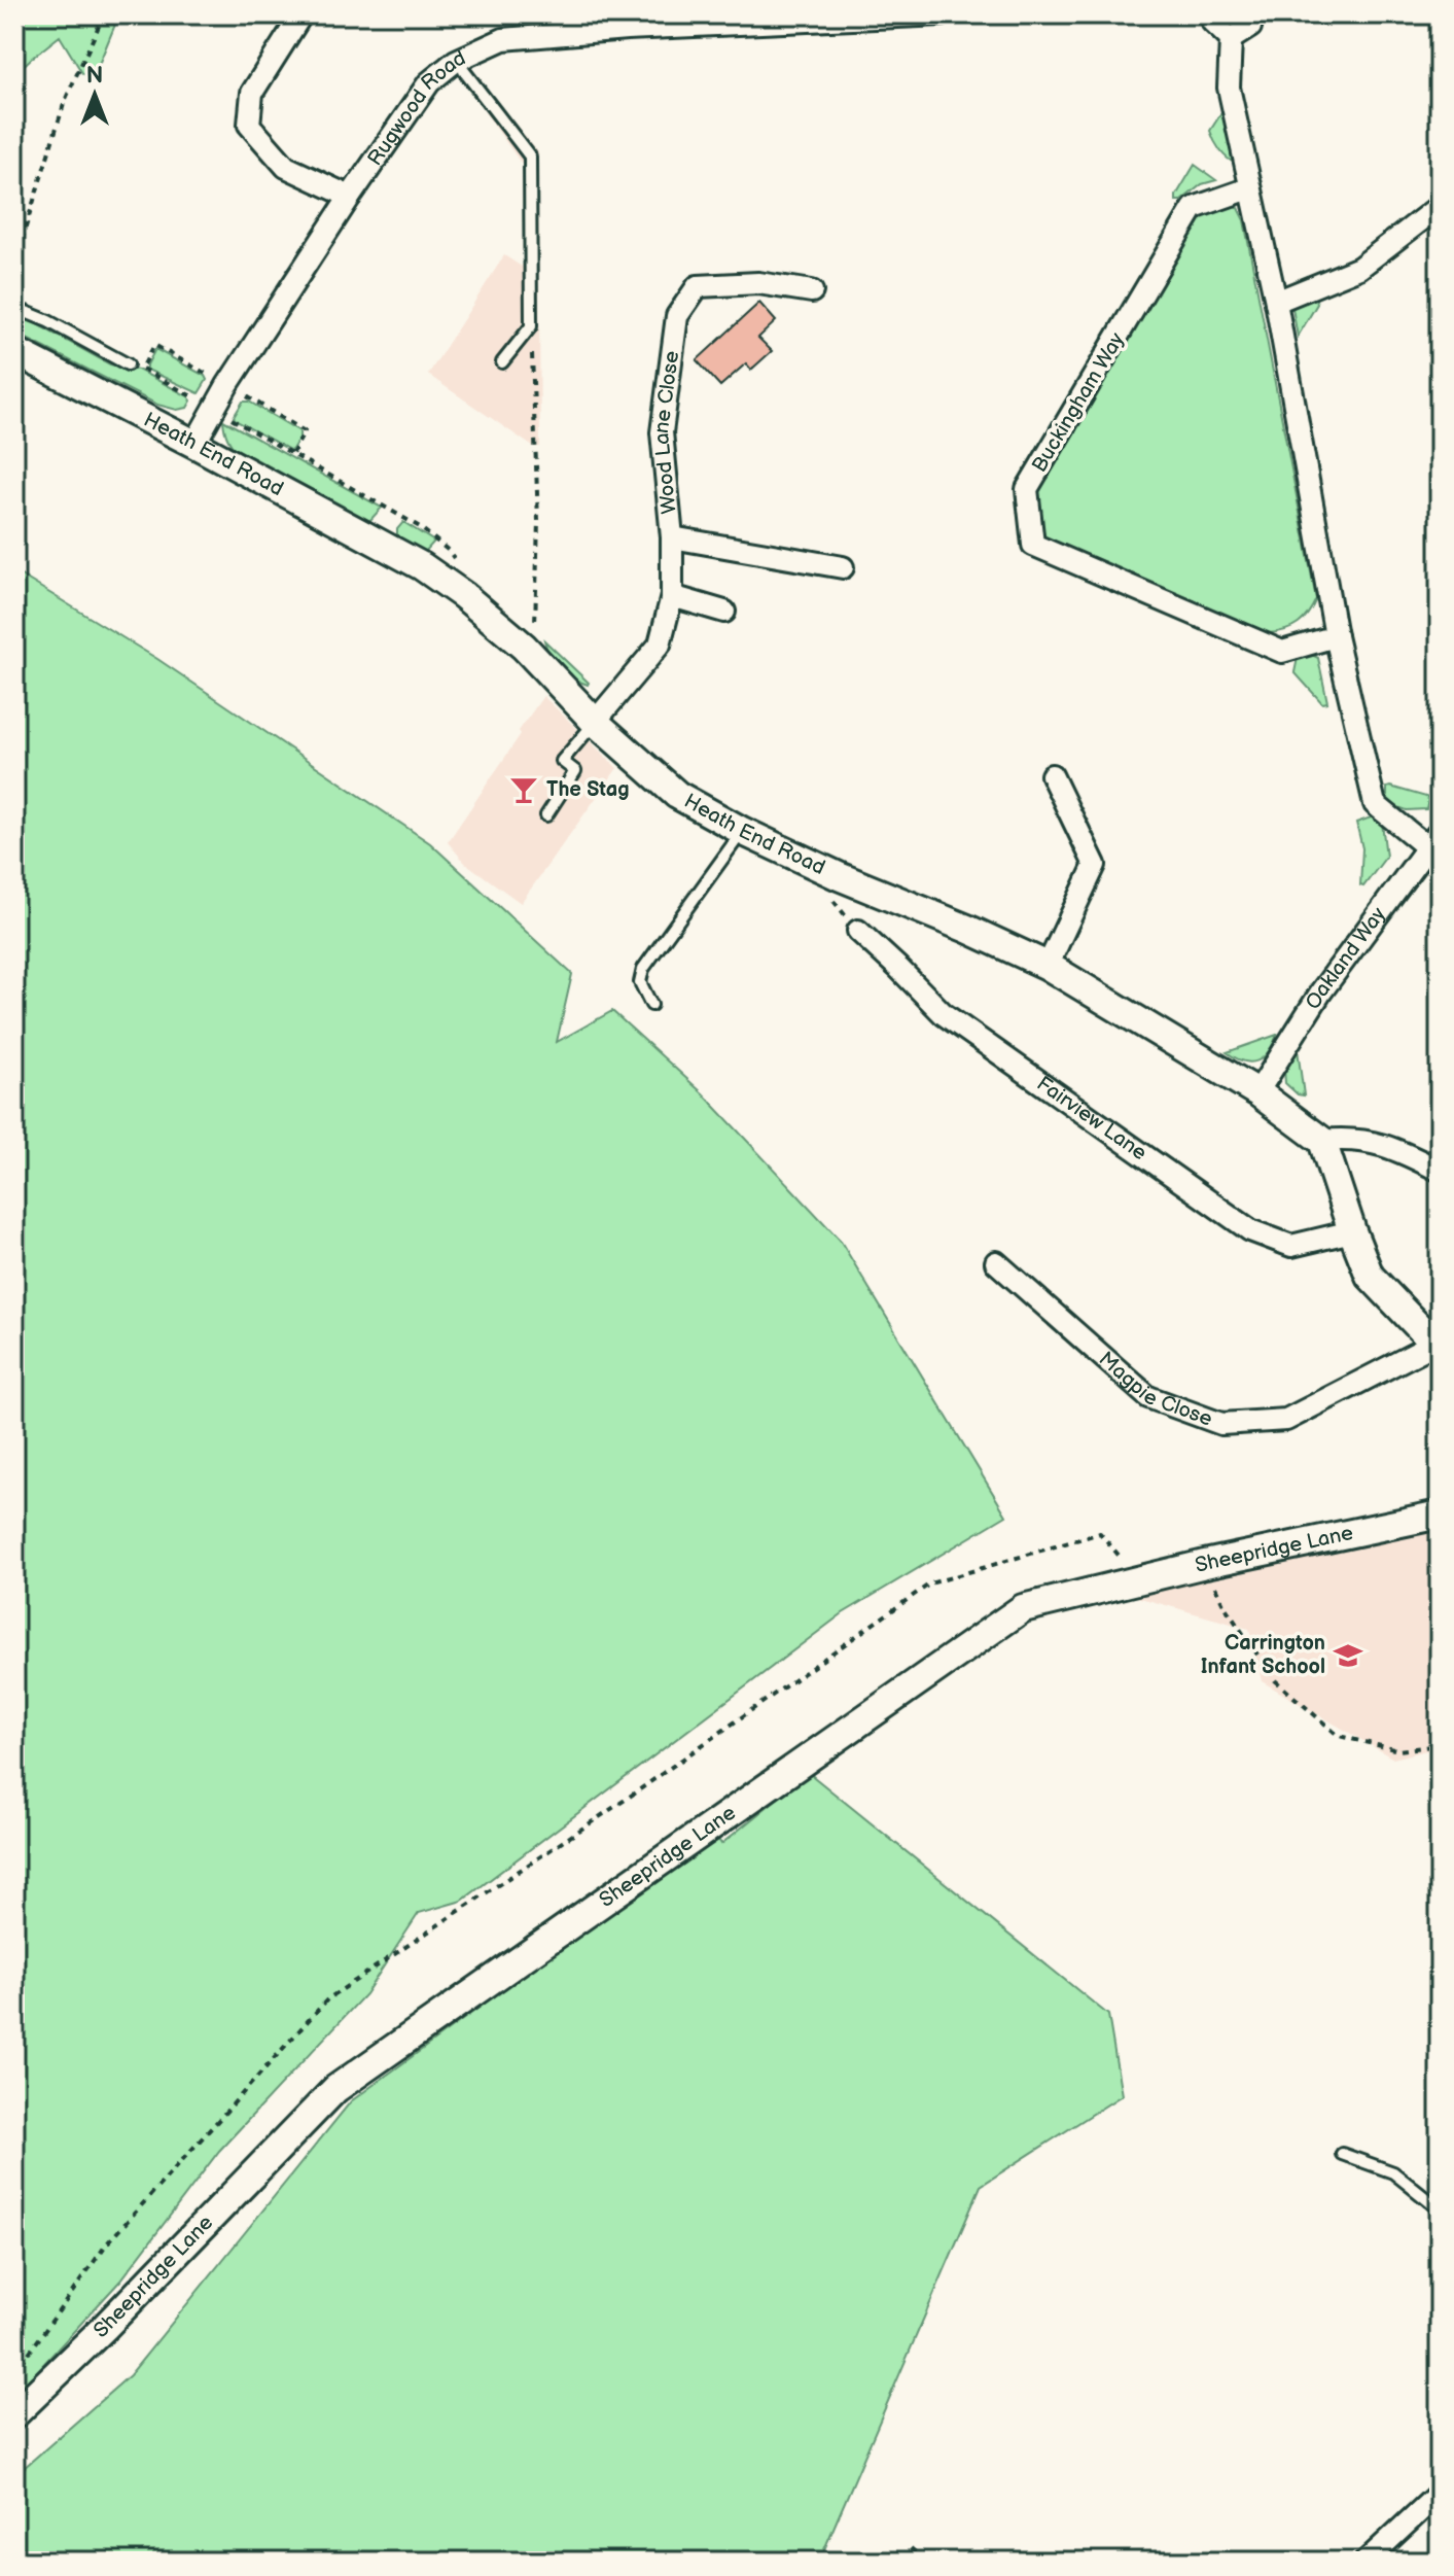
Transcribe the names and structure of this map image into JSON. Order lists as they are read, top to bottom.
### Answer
{
  "streets": {
    "street": [
      "Rugwood Road",
      "Buckingham Way",
      "Wood Lane Close",
      "Heath End Road",
      "Oakland Way",
      "Fairview Lane",
      "Magpie Close",
      "Sheepridge Lane"
    ]
  },
  "crossings": [
    ["Rugwood Road", "Heath End Road"],
    ["Wood Lane Close", "Heath End Road"],
    ["Heath End Road", "Oakland Way"]
  ],
  "places": {
    "bar": ["The Stag"],
    "school or university": ["Carrington Infant School"]
  },
  "north": "top"
}
